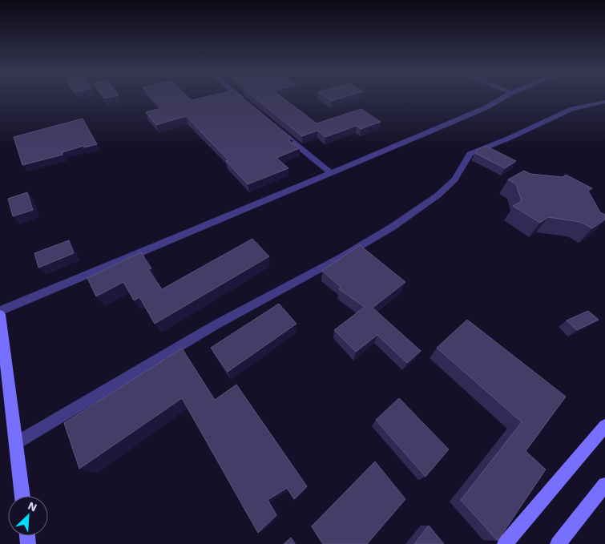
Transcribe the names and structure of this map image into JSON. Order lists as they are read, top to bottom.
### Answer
{
  "north": "top right"
}
